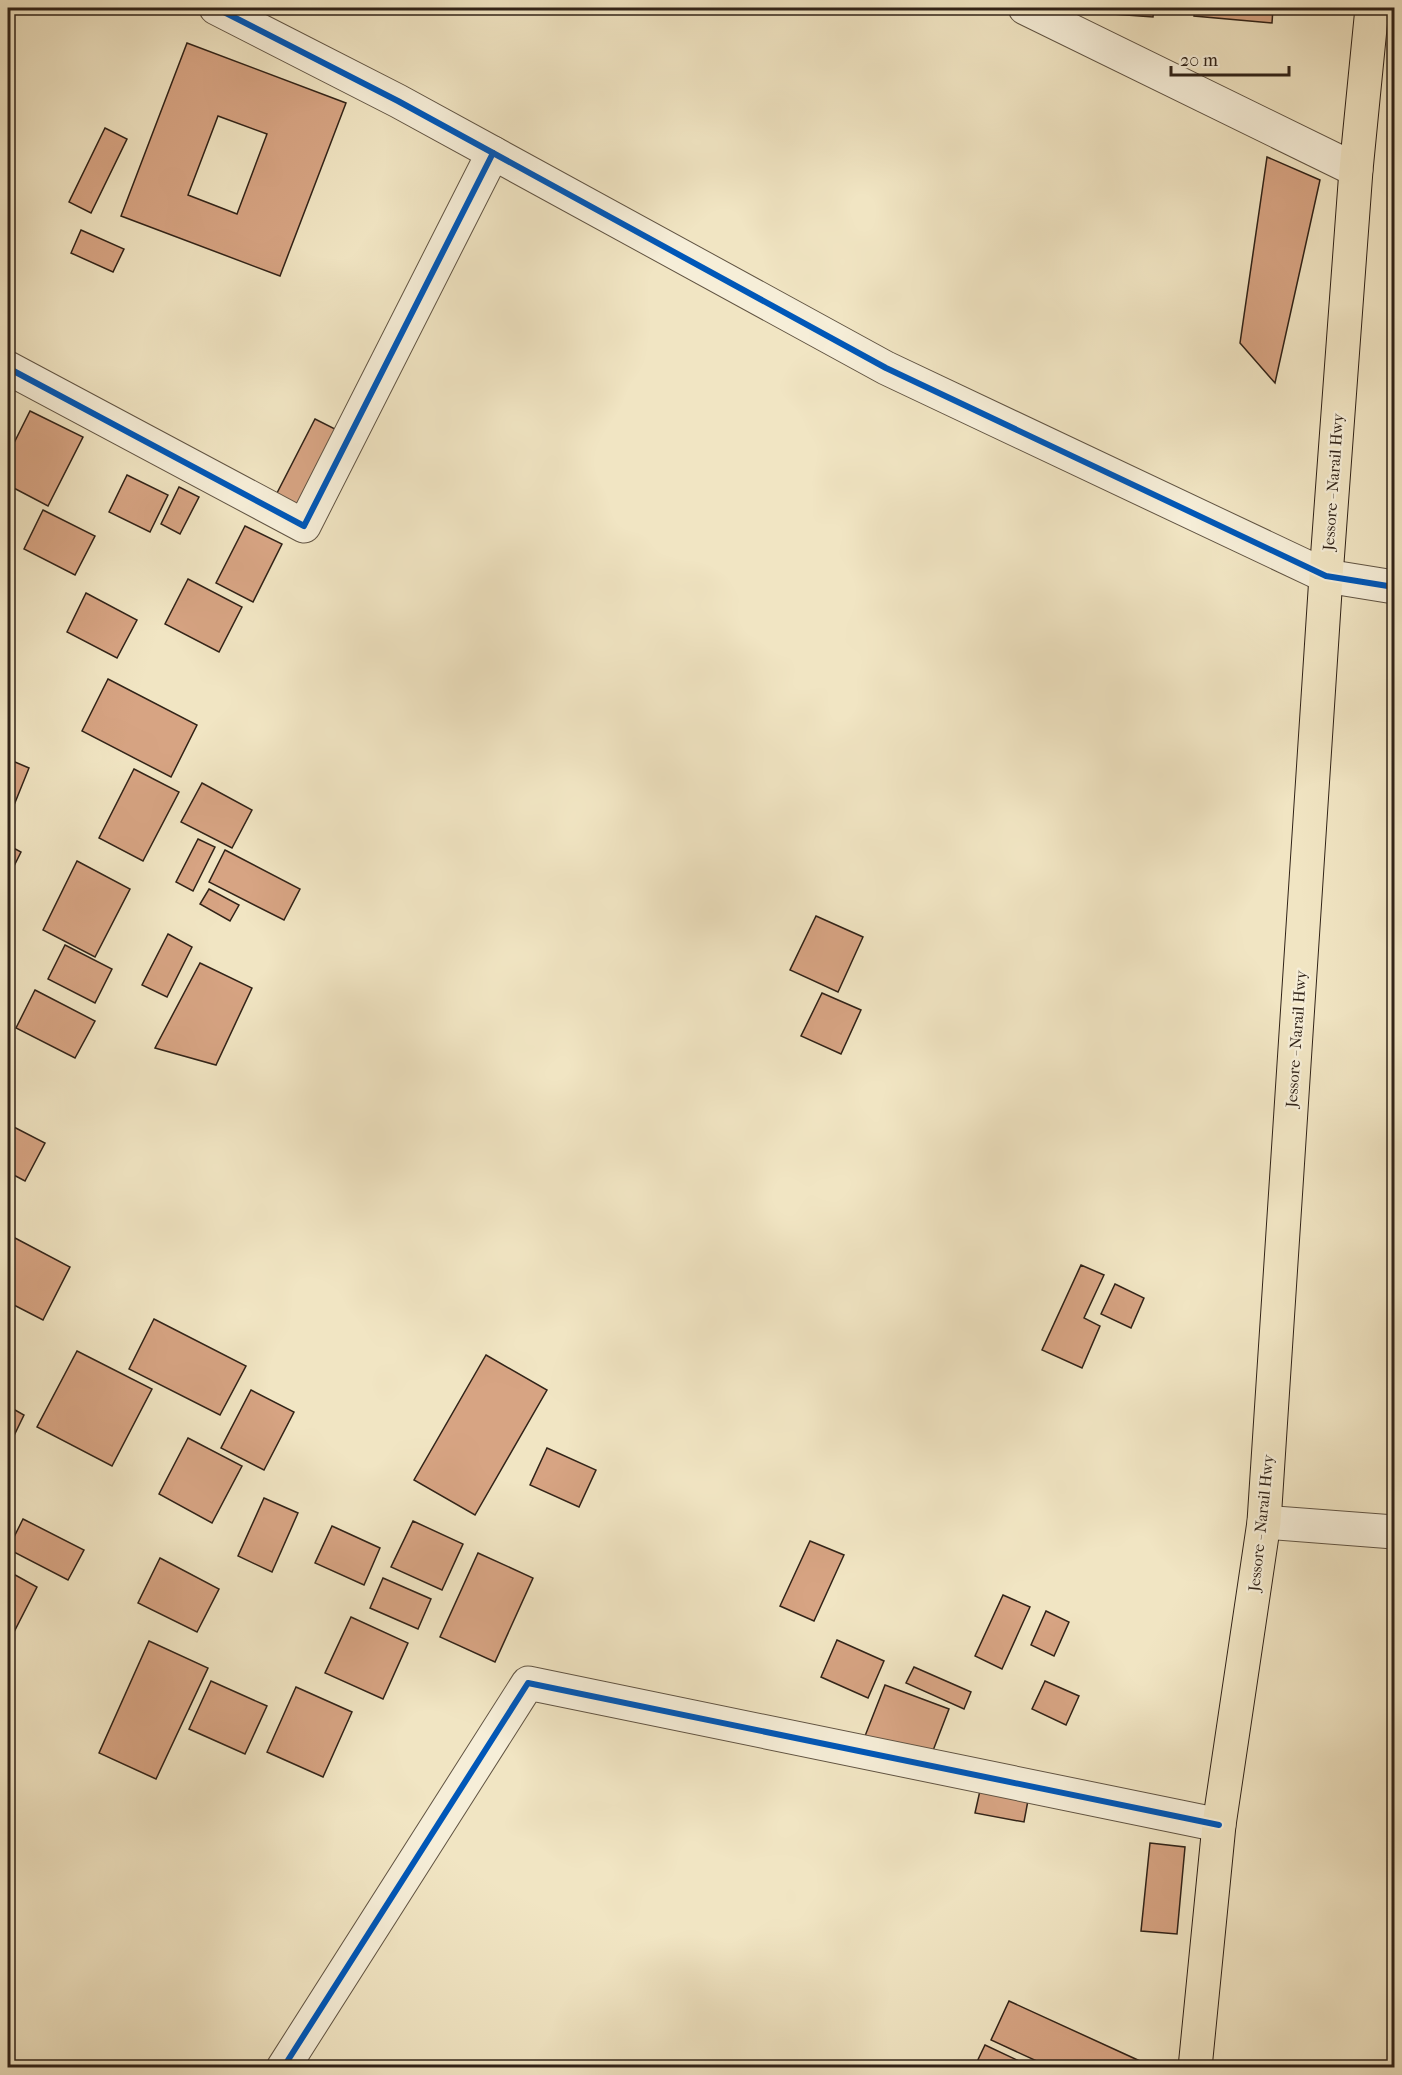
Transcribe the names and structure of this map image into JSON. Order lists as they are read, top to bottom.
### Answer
{
  "streets": {
    "highway": ["Jessore - Narail Hwy"]
  },
  "scale_bar": "20 m"
}
